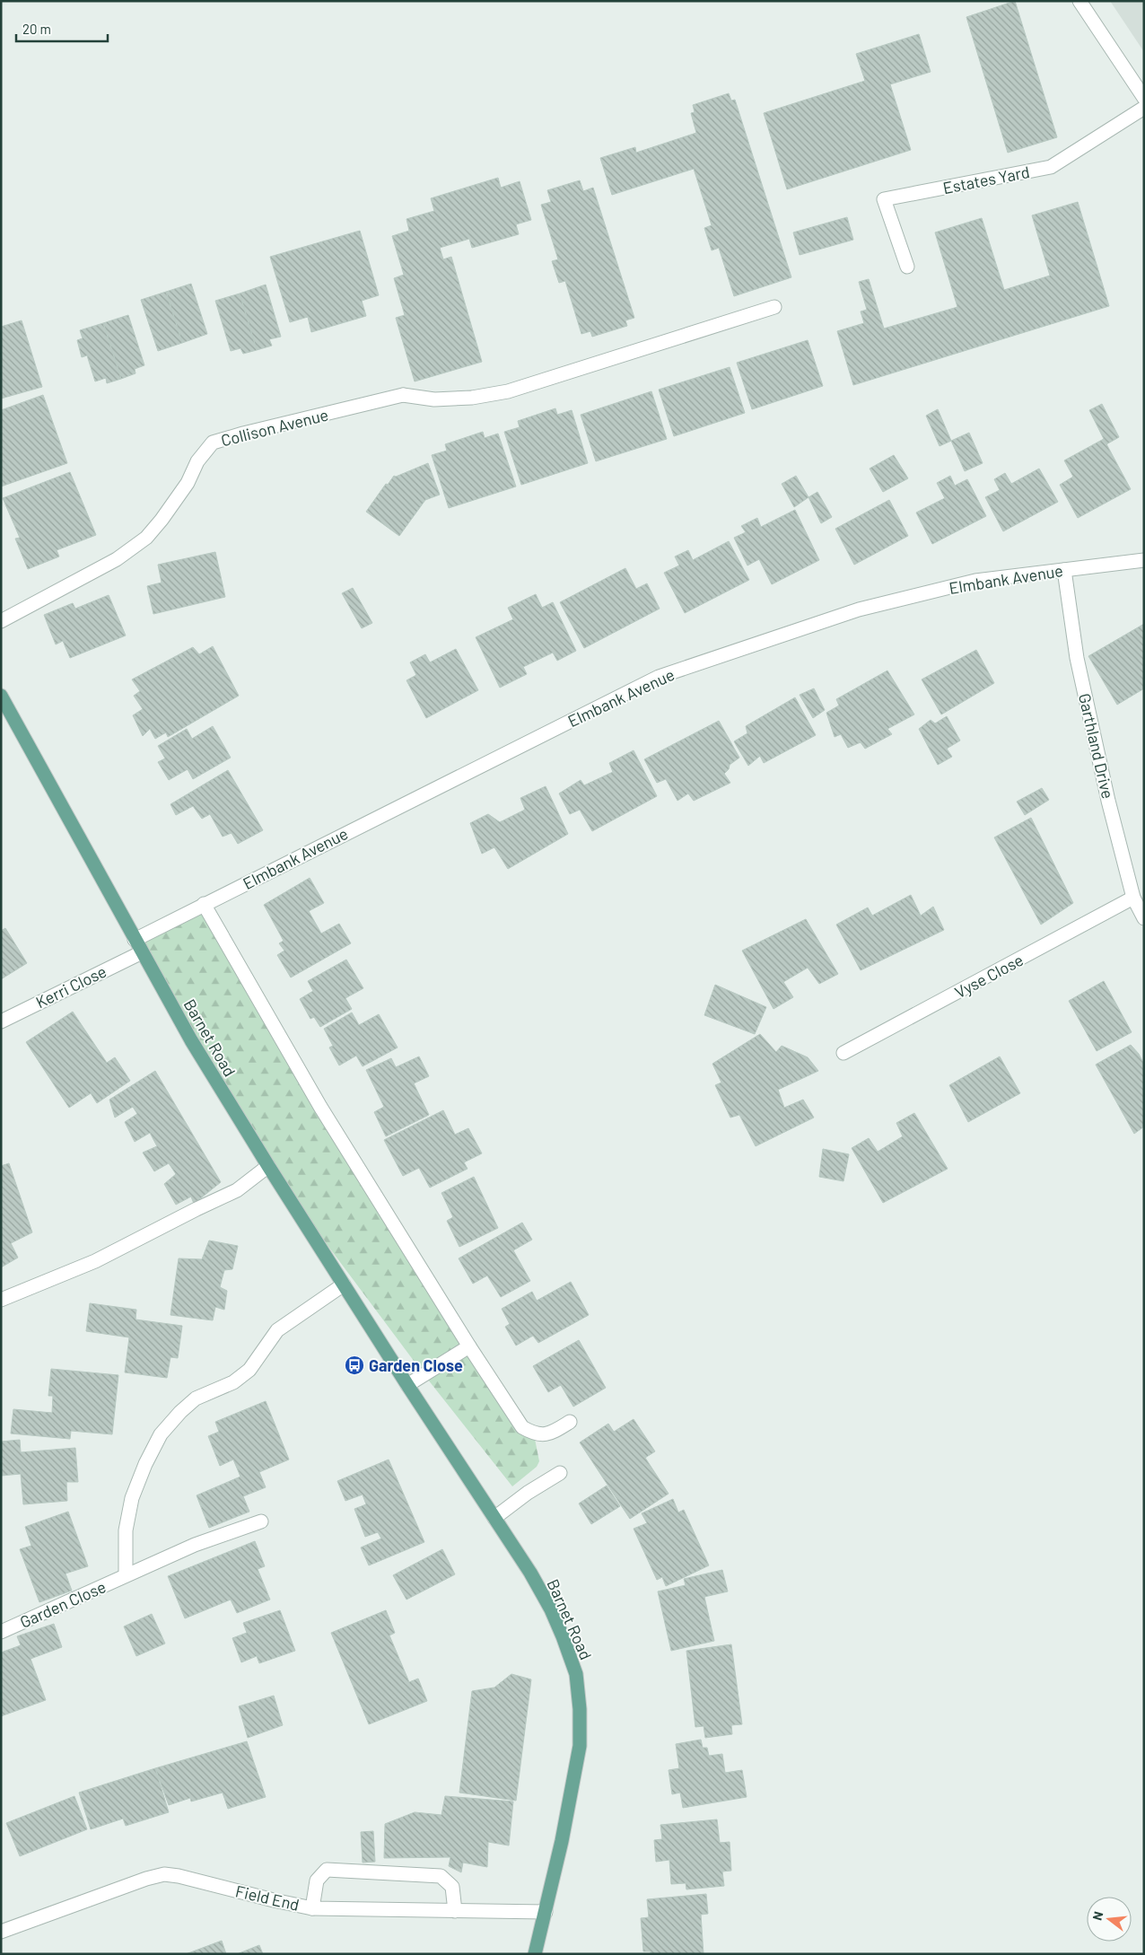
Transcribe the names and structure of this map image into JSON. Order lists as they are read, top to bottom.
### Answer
{
  "streets": {
    "main road": ["Barnet Road"],
    "street": [
      "Estates Yard",
      "Collison Avenue",
      "Elmbank Avenue",
      "Garthland Drive",
      "Vyse Close",
      "Kerri Close",
      "Garden Close",
      "Field End"
    ]
  },
  "crossings": [
    ["Elmbank Avenue", "Garthland Drive"],
    ["Elmbank Avenue", "Barnet Road"],
    ["Garthland Drive", "Vyse Close"],
    ["Kerri Close", "Barnet Road"],
    ["Barnet Road", "Garden Close"],
    ["Barnet Road", "Field End"]
  ],
  "places": {
    "bus stop": ["Garden Close"]
  },
  "scale_bar": "20 m",
  "north": "left"
}
